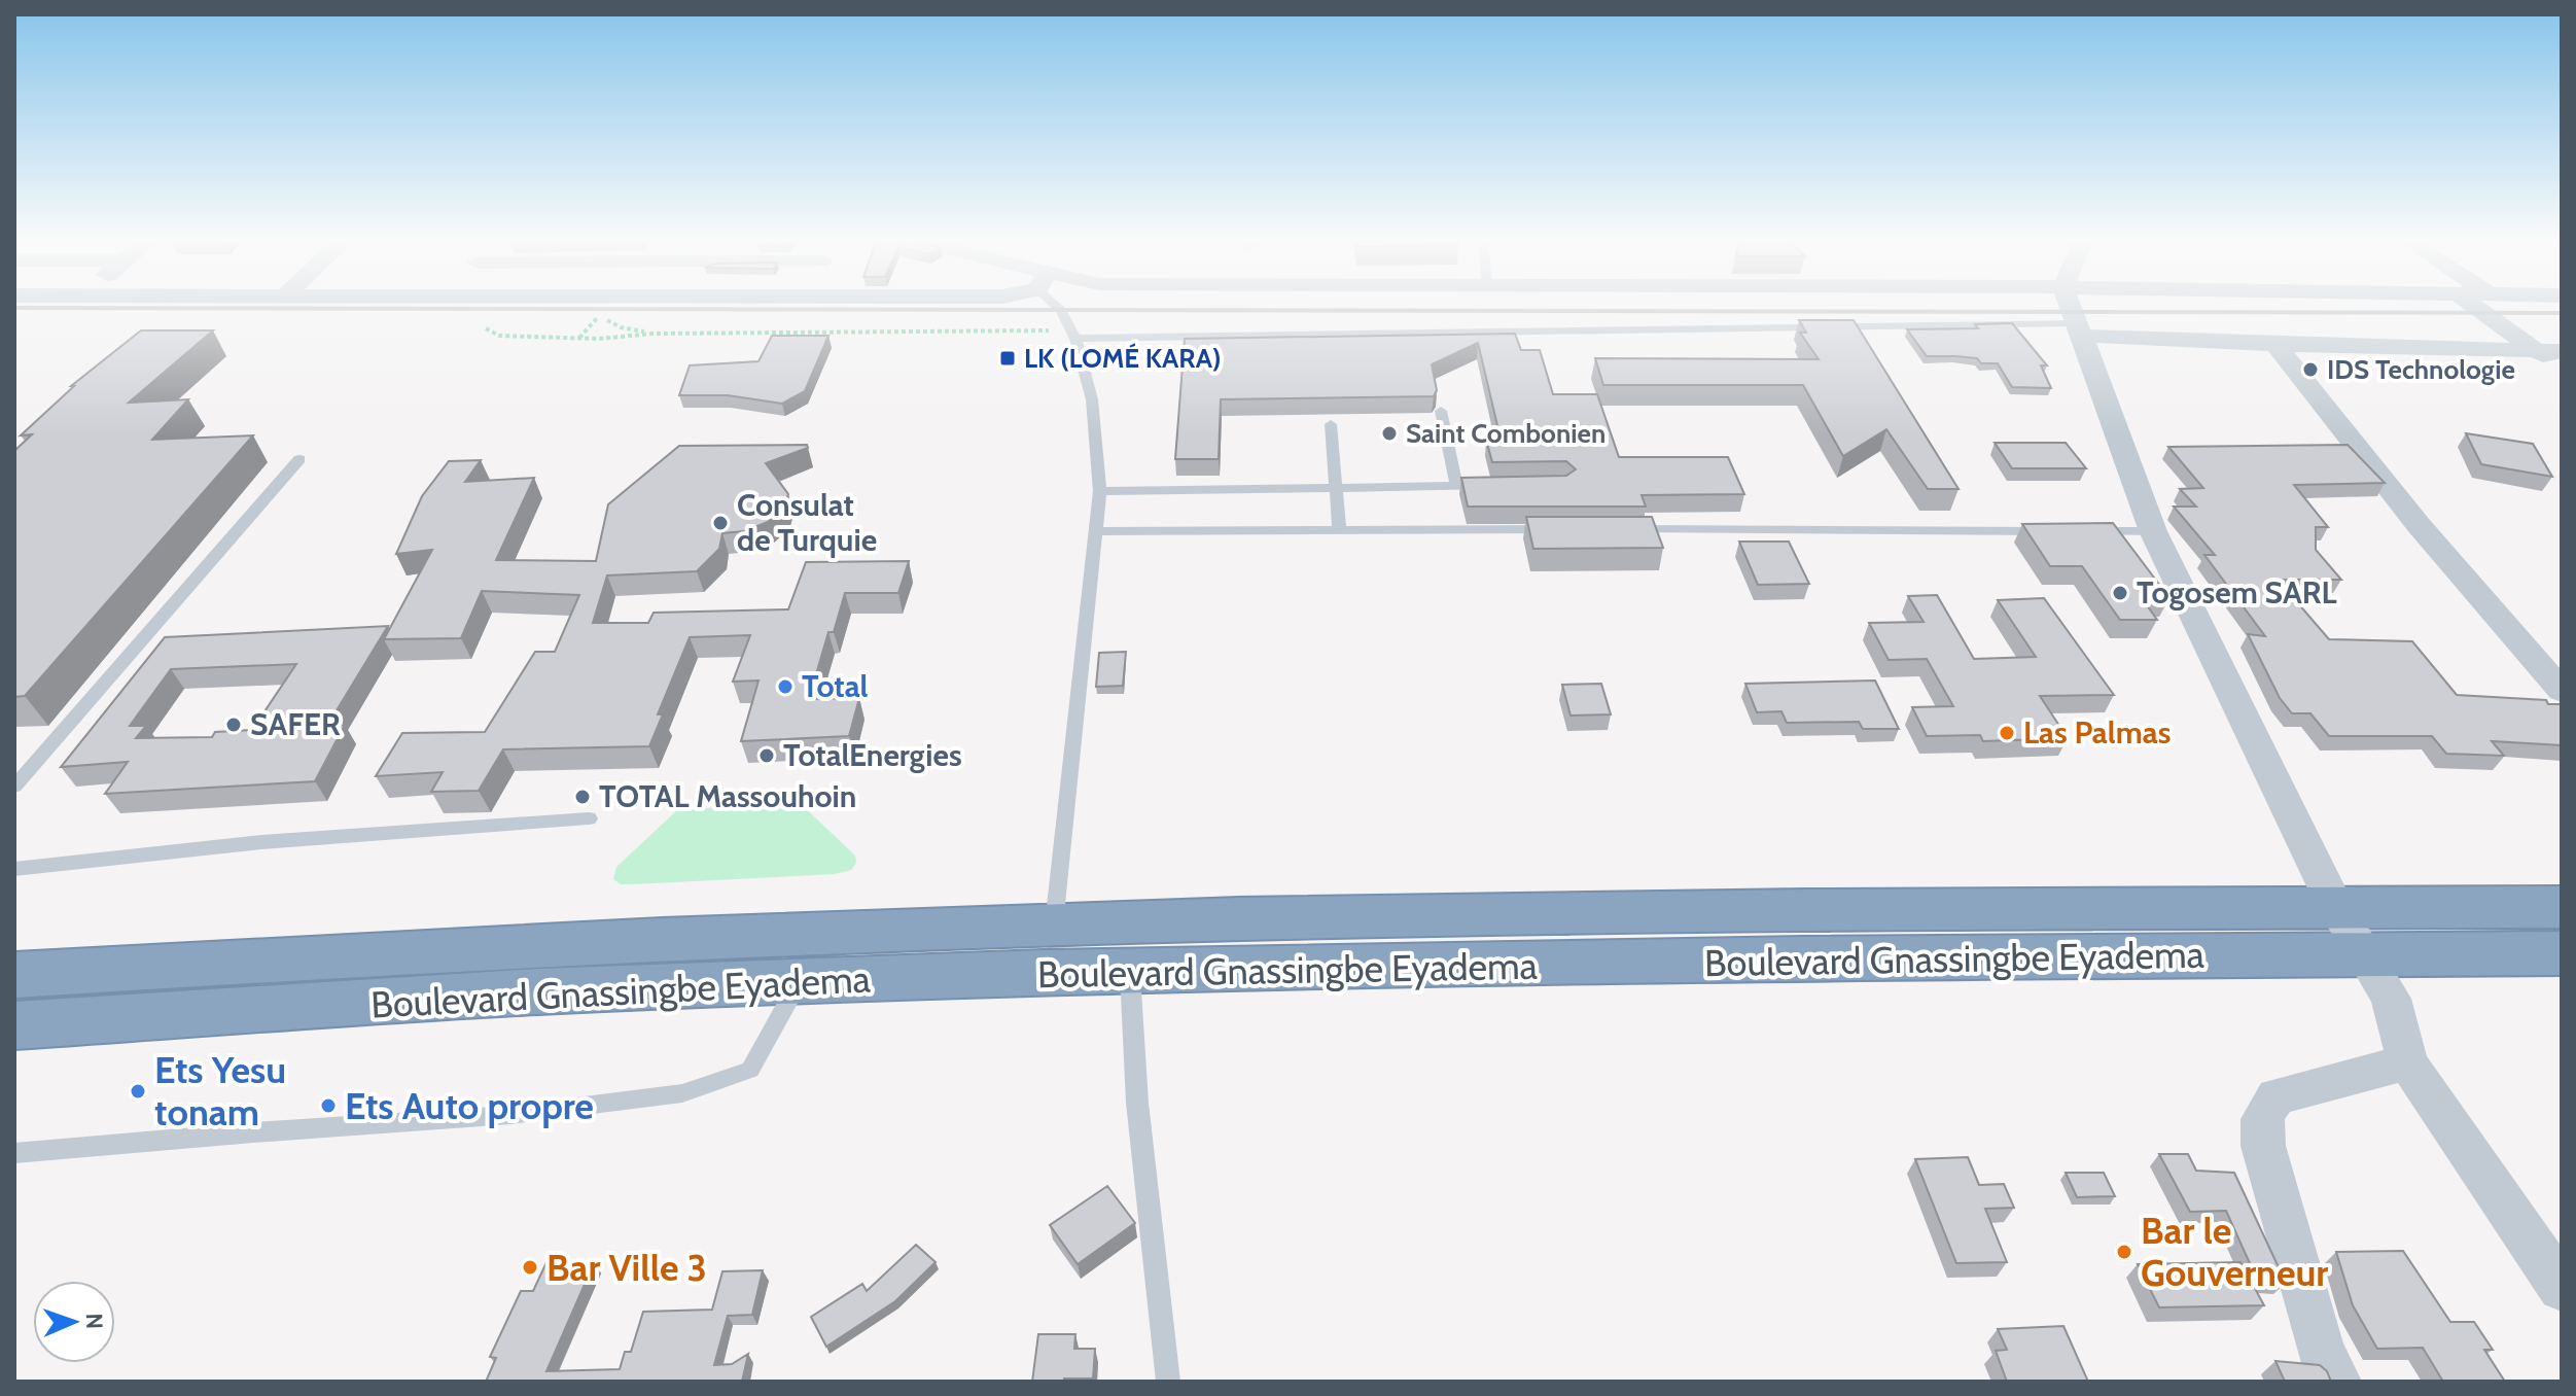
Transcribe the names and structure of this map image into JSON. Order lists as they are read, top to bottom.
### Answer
{
  "streets": {
    "highway": ["Boulevard Gnassingbe Eyadema"]
  },
  "places": {
    "transit": ["LK (LOMÉ KARA)"],
    "other": [
      "IDS Technologie",
      "Saint Combonien",
      "Consulat de Turquie",
      "Togosem SARL",
      "Total",
      "SAFER",
      "Las Palmas",
      "TotalEnergies",
      "TOTAL Massouhoin",
      "Ets Yesu tonam",
      "Ets Auto propre",
      "Bar le Gouverneur",
      "Bar Ville 3"
    ]
  },
  "north": "right"
}
